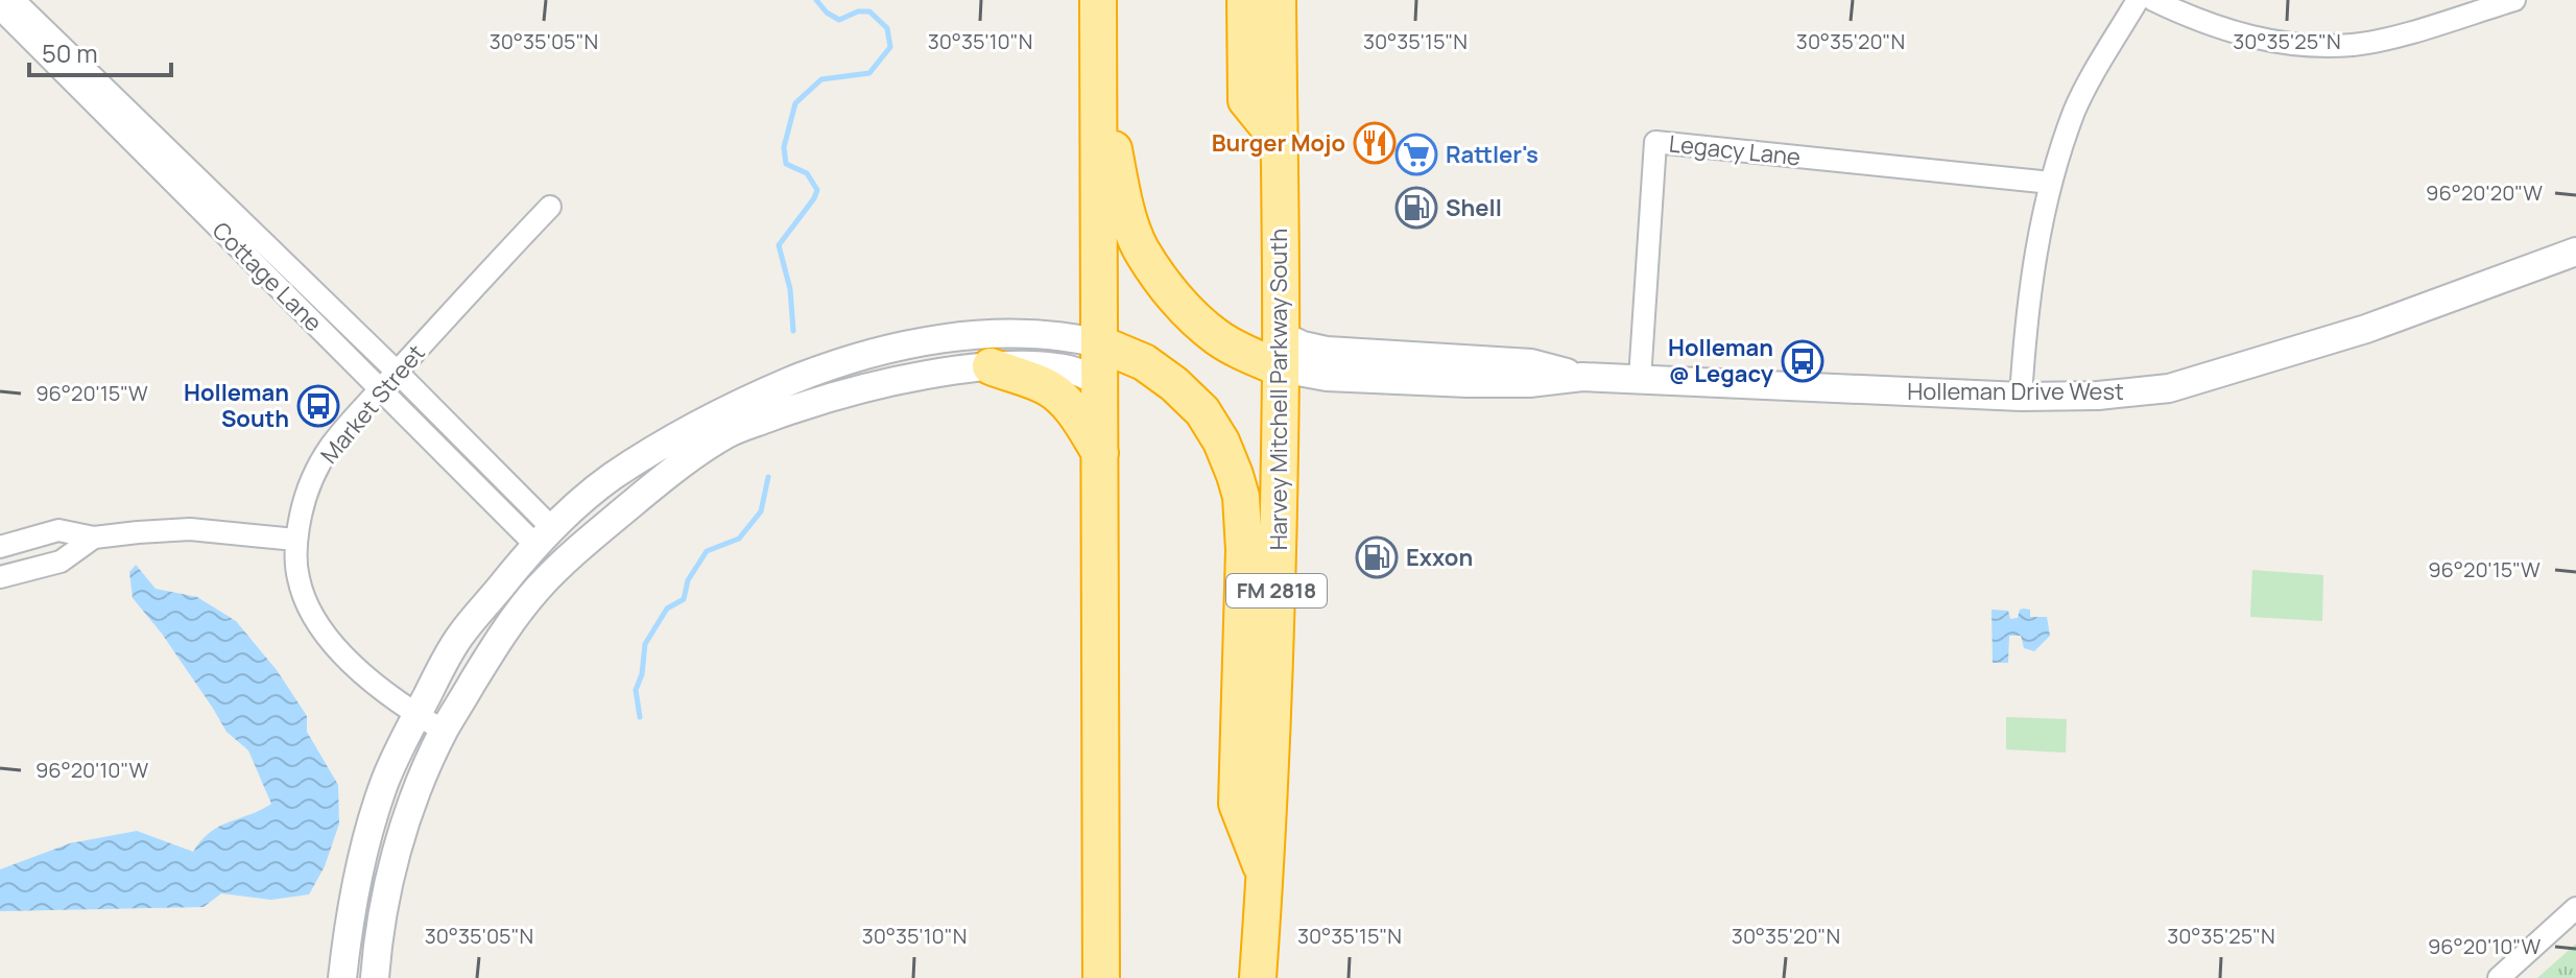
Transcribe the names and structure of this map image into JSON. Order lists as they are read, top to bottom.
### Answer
{
  "streets": {
    "highway": ["Harvey Mitchell Parkway South", "FM 2818"],
    "street": [
      "Legacy Lane",
      "Cottage Lane",
      "Holleman Drive West",
      "Market Street"
    ]
  },
  "crossings": [
    ["Legacy Lane", "Holleman Drive West"],
    ["Cottage Lane", "Market Street"],
    ["Harvey Mitchell Parkway South", "Holleman Drive West"]
  ],
  "places": {
    "restaurant": ["Burger Mojo"],
    "supermarket": ["Rattler's"],
    "fuel station": ["Shell", "Exxon"],
    "bus stop": ["Holleman @ Legacy", "Holleman South"]
  },
  "scale_bar": "50 m",
  "coordinates": [
    "30°35'05\"N",
    "30°35'10\"N",
    "30°35'15\"N",
    "30°35'20\"N",
    "30°35'25\"N",
    "96°20'20\"W",
    "96°20'15\"W",
    "96°20'10\"W"
  ]
}
